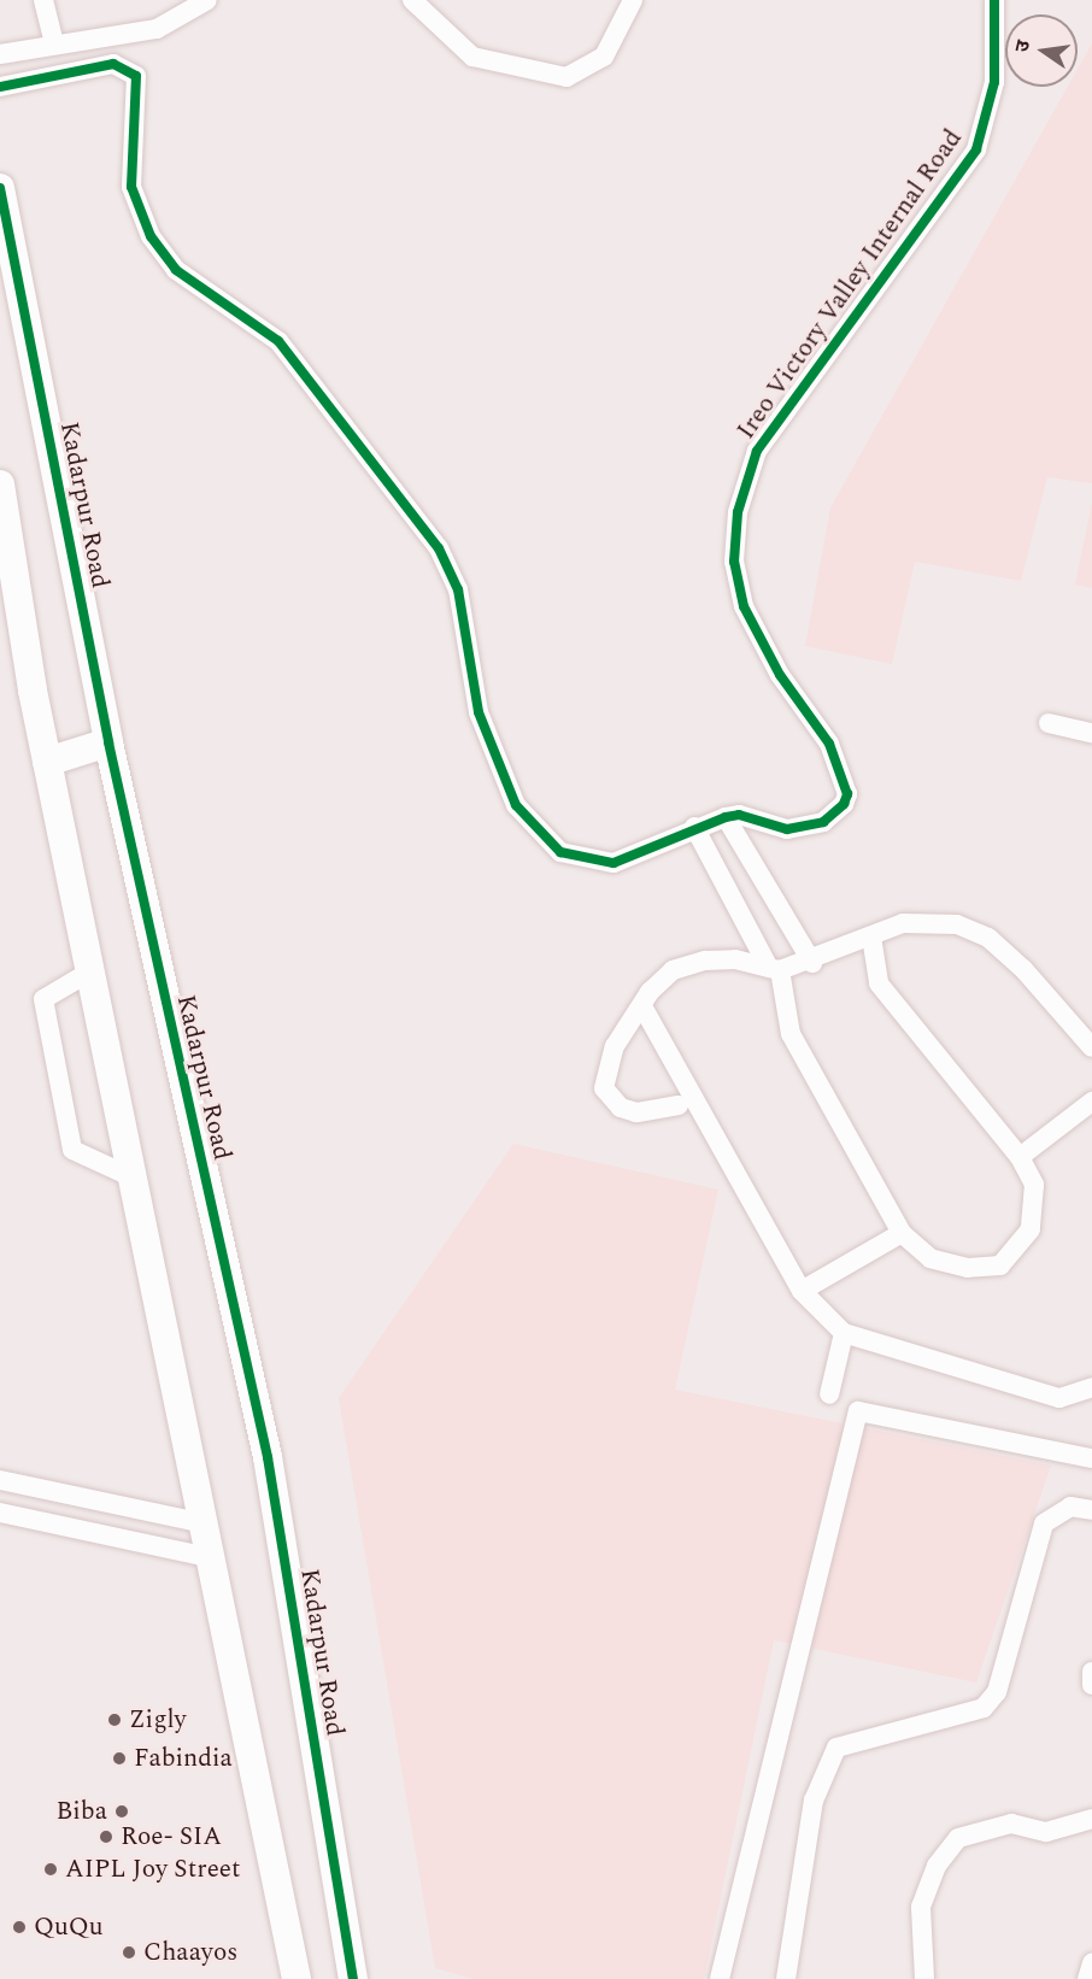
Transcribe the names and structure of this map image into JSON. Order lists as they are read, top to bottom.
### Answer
{
  "streets": {
    "street": ["Ireo Victory Valley Internal Road", "Kadarpur Road"]
  },
  "places": [
    "Zigly",
    "Fabindia",
    "Biba",
    "Roe- SIA",
    "AIPL Joy Street",
    "QuQu",
    "Chaayos"
  ],
  "north": "left"
}
